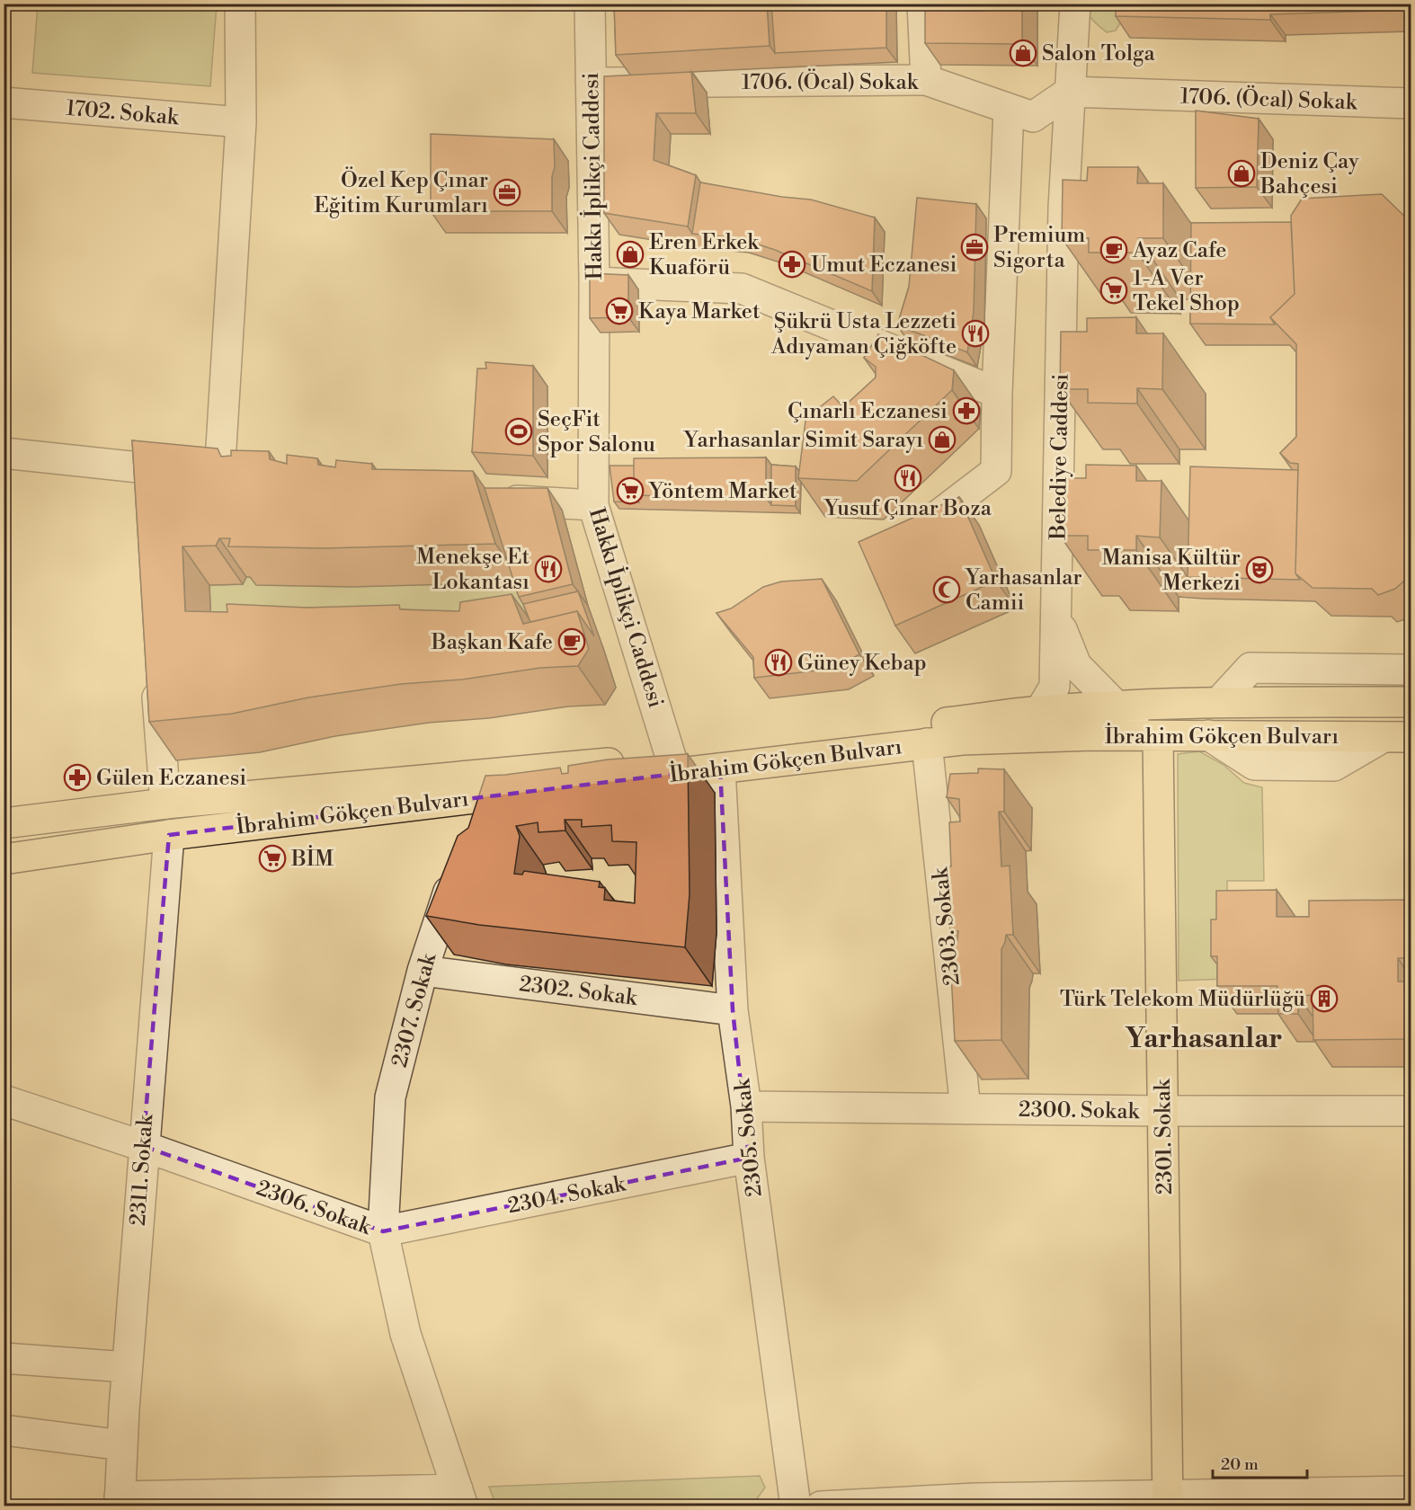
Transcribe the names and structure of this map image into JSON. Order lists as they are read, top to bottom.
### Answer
{
  "streets": {
    "main road": ["İbrahim Gökçen Bulvarı", "2301. Sokak"],
    "street": [
      "1706. (Öcal) Sokak",
      "1702. Sokak",
      "Hakkı İplikçi Caddesi",
      "Belediye Caddesi",
      "2303. Sokak",
      "2302. Sokak",
      "2307. Sokak",
      "2300. Sokak",
      "2305. Sokak",
      "2311. Sokak",
      "2304. Sokak",
      "2306. Sokak"
    ]
  },
  "crossings": [
    ["1706. (Öcal) Sokak", "Hakkı İplikçi Caddesi"],
    ["1706. (Öcal) Sokak", "Belediye Caddesi"],
    ["Hakkı İplikçi Caddesi", "İbrahim Gökçen Bulvarı"],
    ["Belediye Caddesi", "İbrahim Gökçen Bulvarı"],
    ["İbrahim Gökçen Bulvarı", "2303. Sokak"],
    ["İbrahim Gökçen Bulvarı", "2301. Sokak"],
    ["İbrahim Gökçen Bulvarı", "2305. Sokak"],
    ["İbrahim Gökçen Bulvarı", "2311. Sokak"],
    ["2303. Sokak", "2300. Sokak"],
    ["2302. Sokak", "2307. Sokak"],
    ["2302. Sokak", "2305. Sokak"],
    ["2307. Sokak", "2304. Sokak"],
    ["2307. Sokak", "2306. Sokak"],
    ["2300. Sokak", "2301. Sokak"],
    ["2300. Sokak", "2305. Sokak"],
    ["2305. Sokak", "2304. Sokak"],
    ["2311. Sokak", "2306. Sokak"],
    ["2304. Sokak", "2306. Sokak"]
  ],
  "districts": ["Yarhasanlar"],
  "places": {
    "shop": [
      "Salon Tolga",
      "Deniz Çay Bahçesi",
      "Eren Erkek Kuaförü",
      "Yarhasanlar Simit Sarayı"
    ],
    "office": ["Özel Kep Çınar Eğitim Kurumları", "Premium Sigorta"],
    "cafe": ["Ayaz Cafe", "Başkan Kafe"],
    "pharmacy": ["Umut Eczanesi", "Çınarlı Eczanesi", "Gülen Eczanesi"],
    "supermarket": [
      "1-A Ver Tekel Shop",
      "Kaya Market",
      "Yöntem Market",
      "BİM"
    ],
    "restaurant": [
      "Şükrü Usta Lezzeti Adıyaman Çiğköfte",
      "Yusuf Çınar Boza",
      "Menekşe Et Lokantası",
      "Güney Kebap"
    ],
    "sports": ["SeçFit Spor Salonu"],
    "theatre": ["Manisa Kültür Merkezi"],
    "mosque": ["Yarhasanlar Camii"],
    "building": ["Türk Telekom Müdürlüğü"]
  },
  "scale_bar": "20 m"
}
